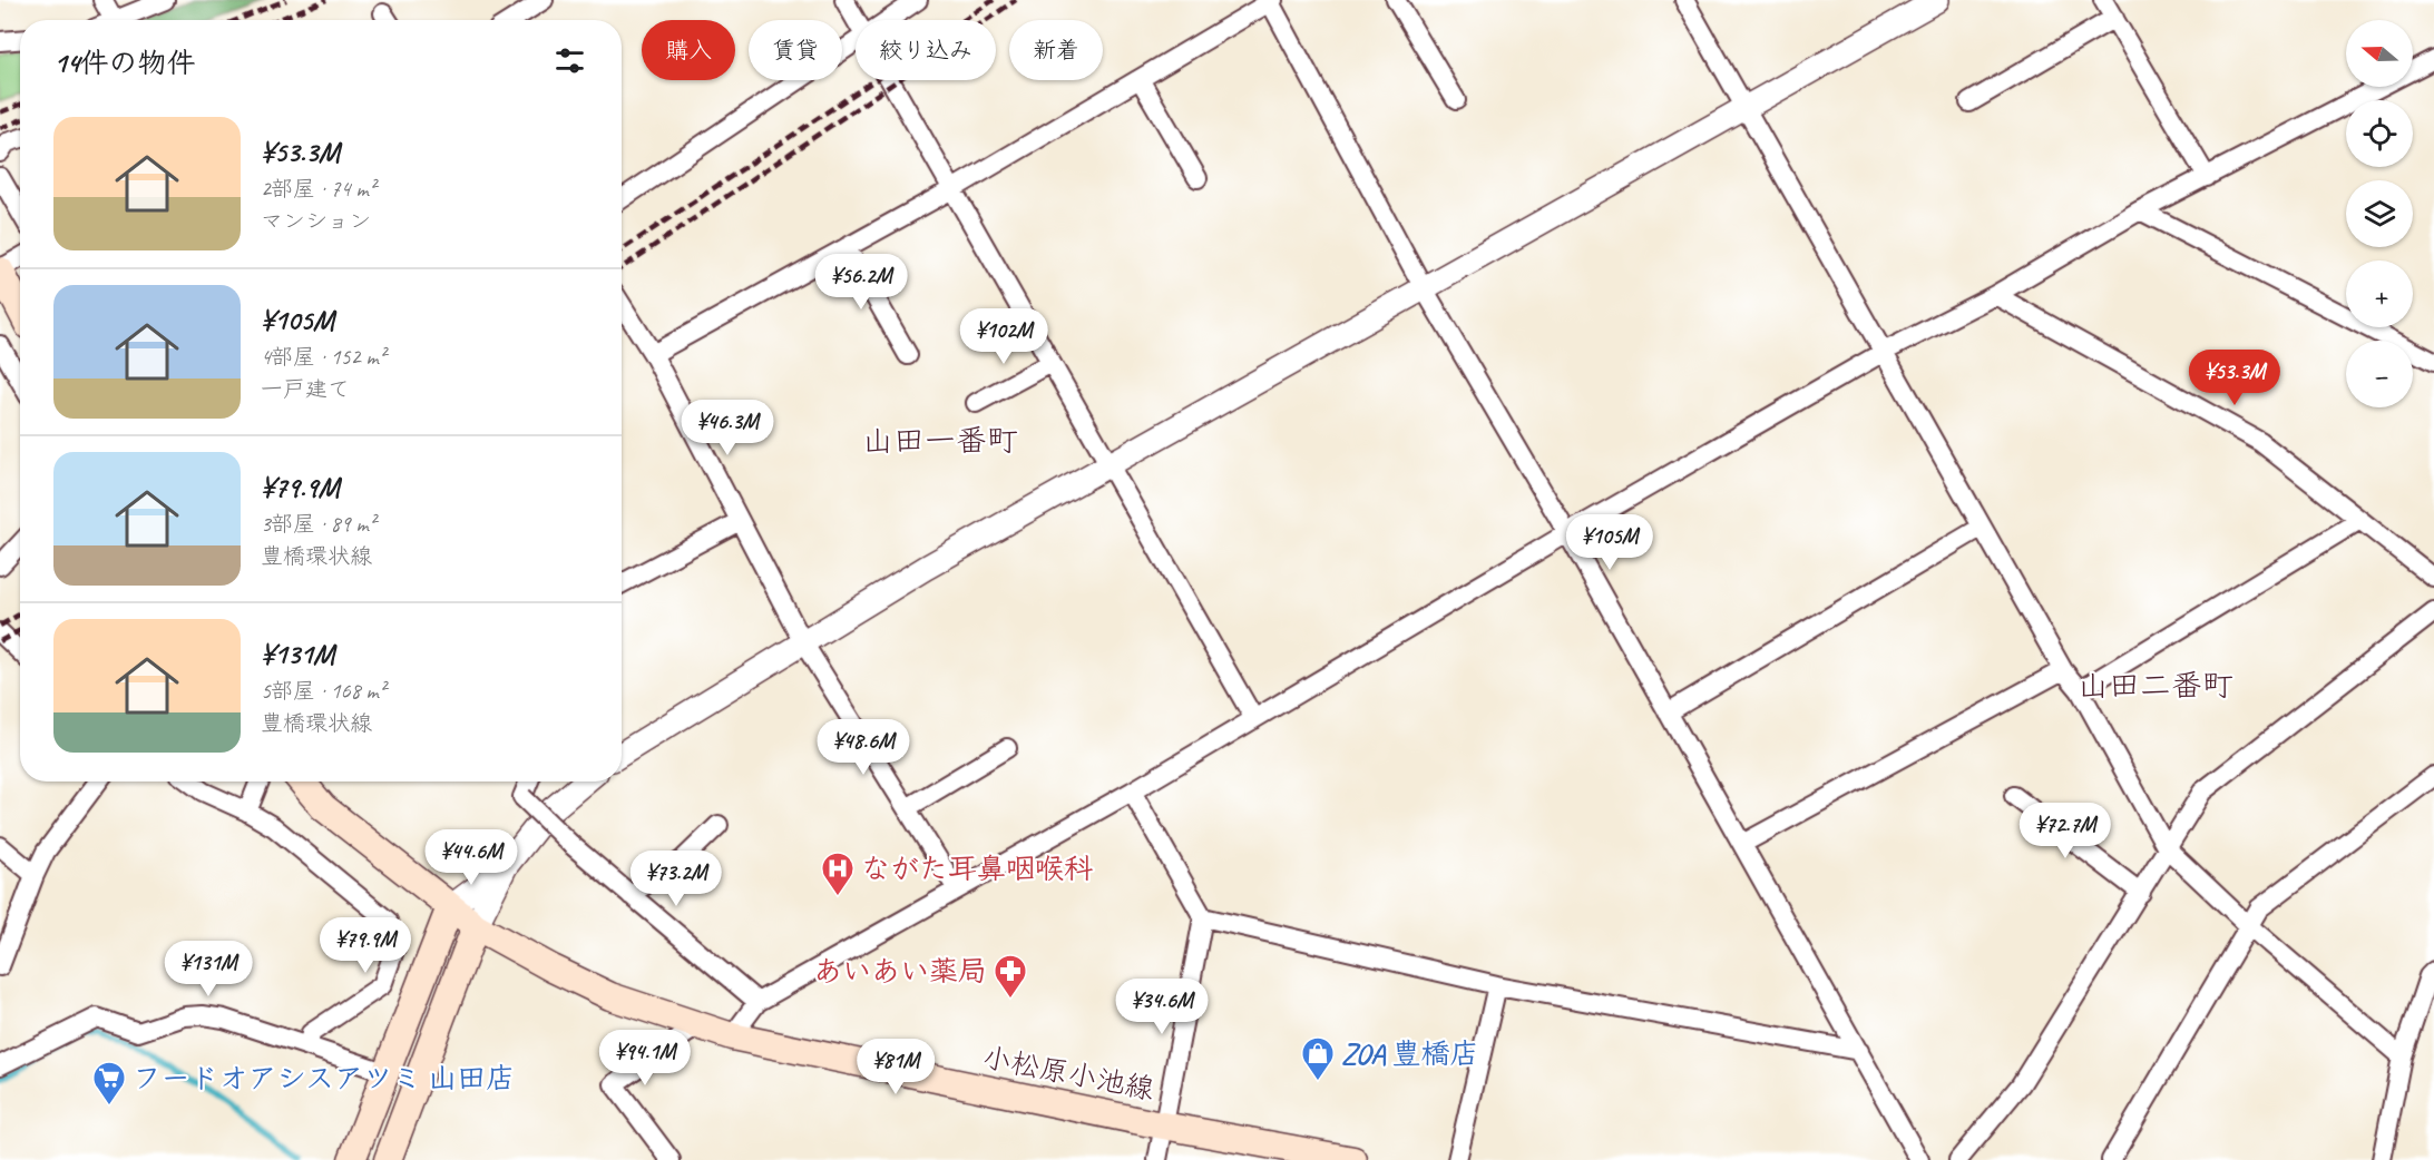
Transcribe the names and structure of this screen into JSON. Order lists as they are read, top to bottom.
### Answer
{
  "streets": {
    "main road": ["小松原小池線"]
  },
  "districts": ["山田一番町", "山田二番町"],
  "places": {
    "hospital": ["ながた耳鼻咽喉科"],
    "pharmacy": ["あいあい薬局"],
    "shop": ["ZOA 豊橋店"],
    "supermarket": ["フードオアシスアツミ 山田店"]
  },
  "north": "left",
  "page": {
    "map_buttons": ["+", "−"],
    "chip": [
      "購入",
      "賃貸",
      "絞り込み",
      "新着"
    ],
    "heading": "14件の物件",
    "list": [
      {
        "name": "¥53.3M",
        "note": "2部屋 · 74 m² · マンション"
      },
      {
        "name": "¥105M",
        "note": "4部屋 · 152 m² · 一戸建て"
      },
      {
        "name": "¥79.9M",
        "note": "3部屋 · 89 m² · 豊橋環状線"
      },
      {
        "name": "¥131M",
        "note": "5部屋 · 168 m² · 豊橋環状線"
      }
    ],
    "price": [
      "¥56.2M",
      "¥102M",
      "¥53.3M",
      "¥46.3M",
      "¥105M",
      "¥48.6M",
      "¥72.7M",
      "¥44.6M",
      "¥73.2M",
      "¥79.9M",
      "¥131M",
      "¥34.6M",
      "¥94.1M",
      "¥81M"
    ]
  }
}
